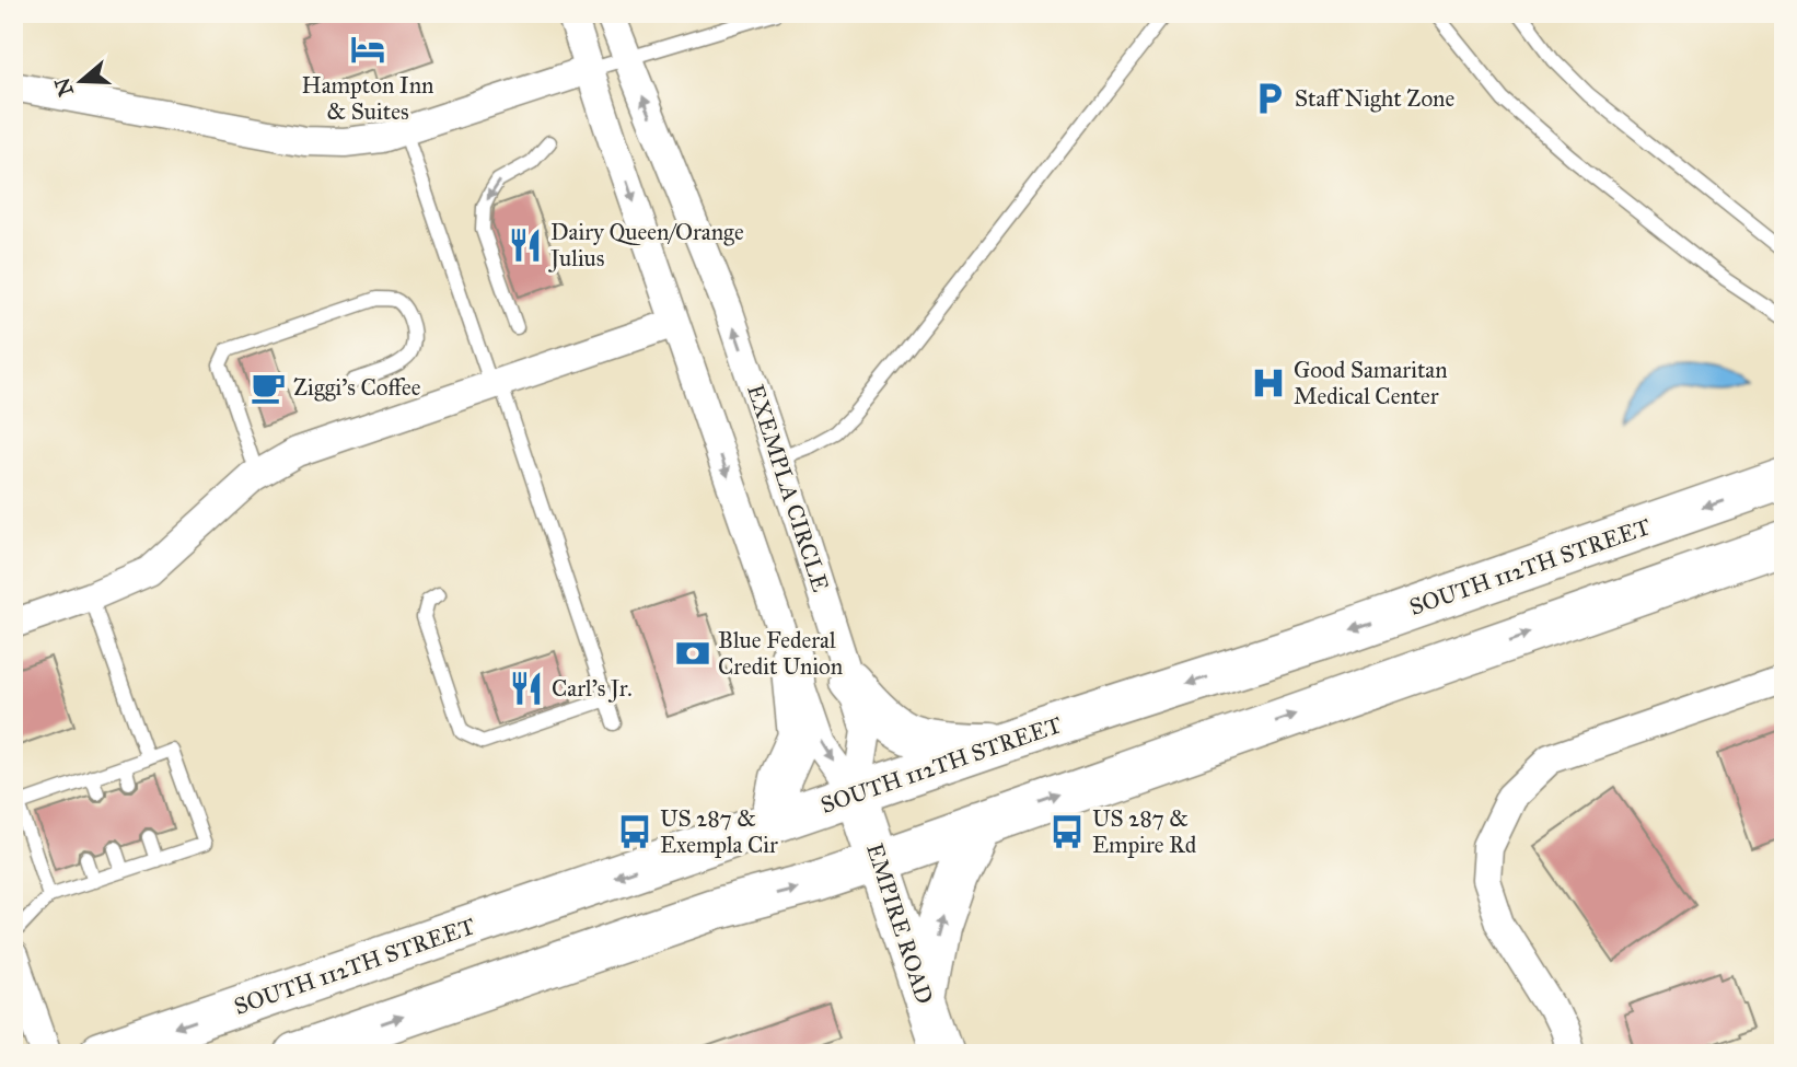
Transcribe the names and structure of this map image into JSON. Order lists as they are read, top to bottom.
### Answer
{
  "streets": {
    "main road": ["SOUTH 112TH STREET", "EMPIRE ROAD"],
    "street": ["EXEMPLA CIRCLE"]
  },
  "crossings": [
    ["EXEMPLA CIRCLE", "SOUTH 112TH STREET"],
    ["EXEMPLA CIRCLE", "EMPIRE ROAD"],
    ["SOUTH 112TH STREET", "EMPIRE ROAD"]
  ],
  "places": {
    "hotel": ["Hampton Inn & Suites"],
    "parking": ["Staff Night Zone"],
    "restaurant": ["Dairy Queen/Orange Julius", "Carl's Jr."],
    "hospital": ["Good Samaritan Medical Center"],
    "cafe": ["Ziggi's Coffee"],
    "bank": ["Blue Federal Credit Union"],
    "bus stop": ["US 287 & Exempla Cir", "US 287 & Empire Rd"]
  },
  "north": "left"
}
